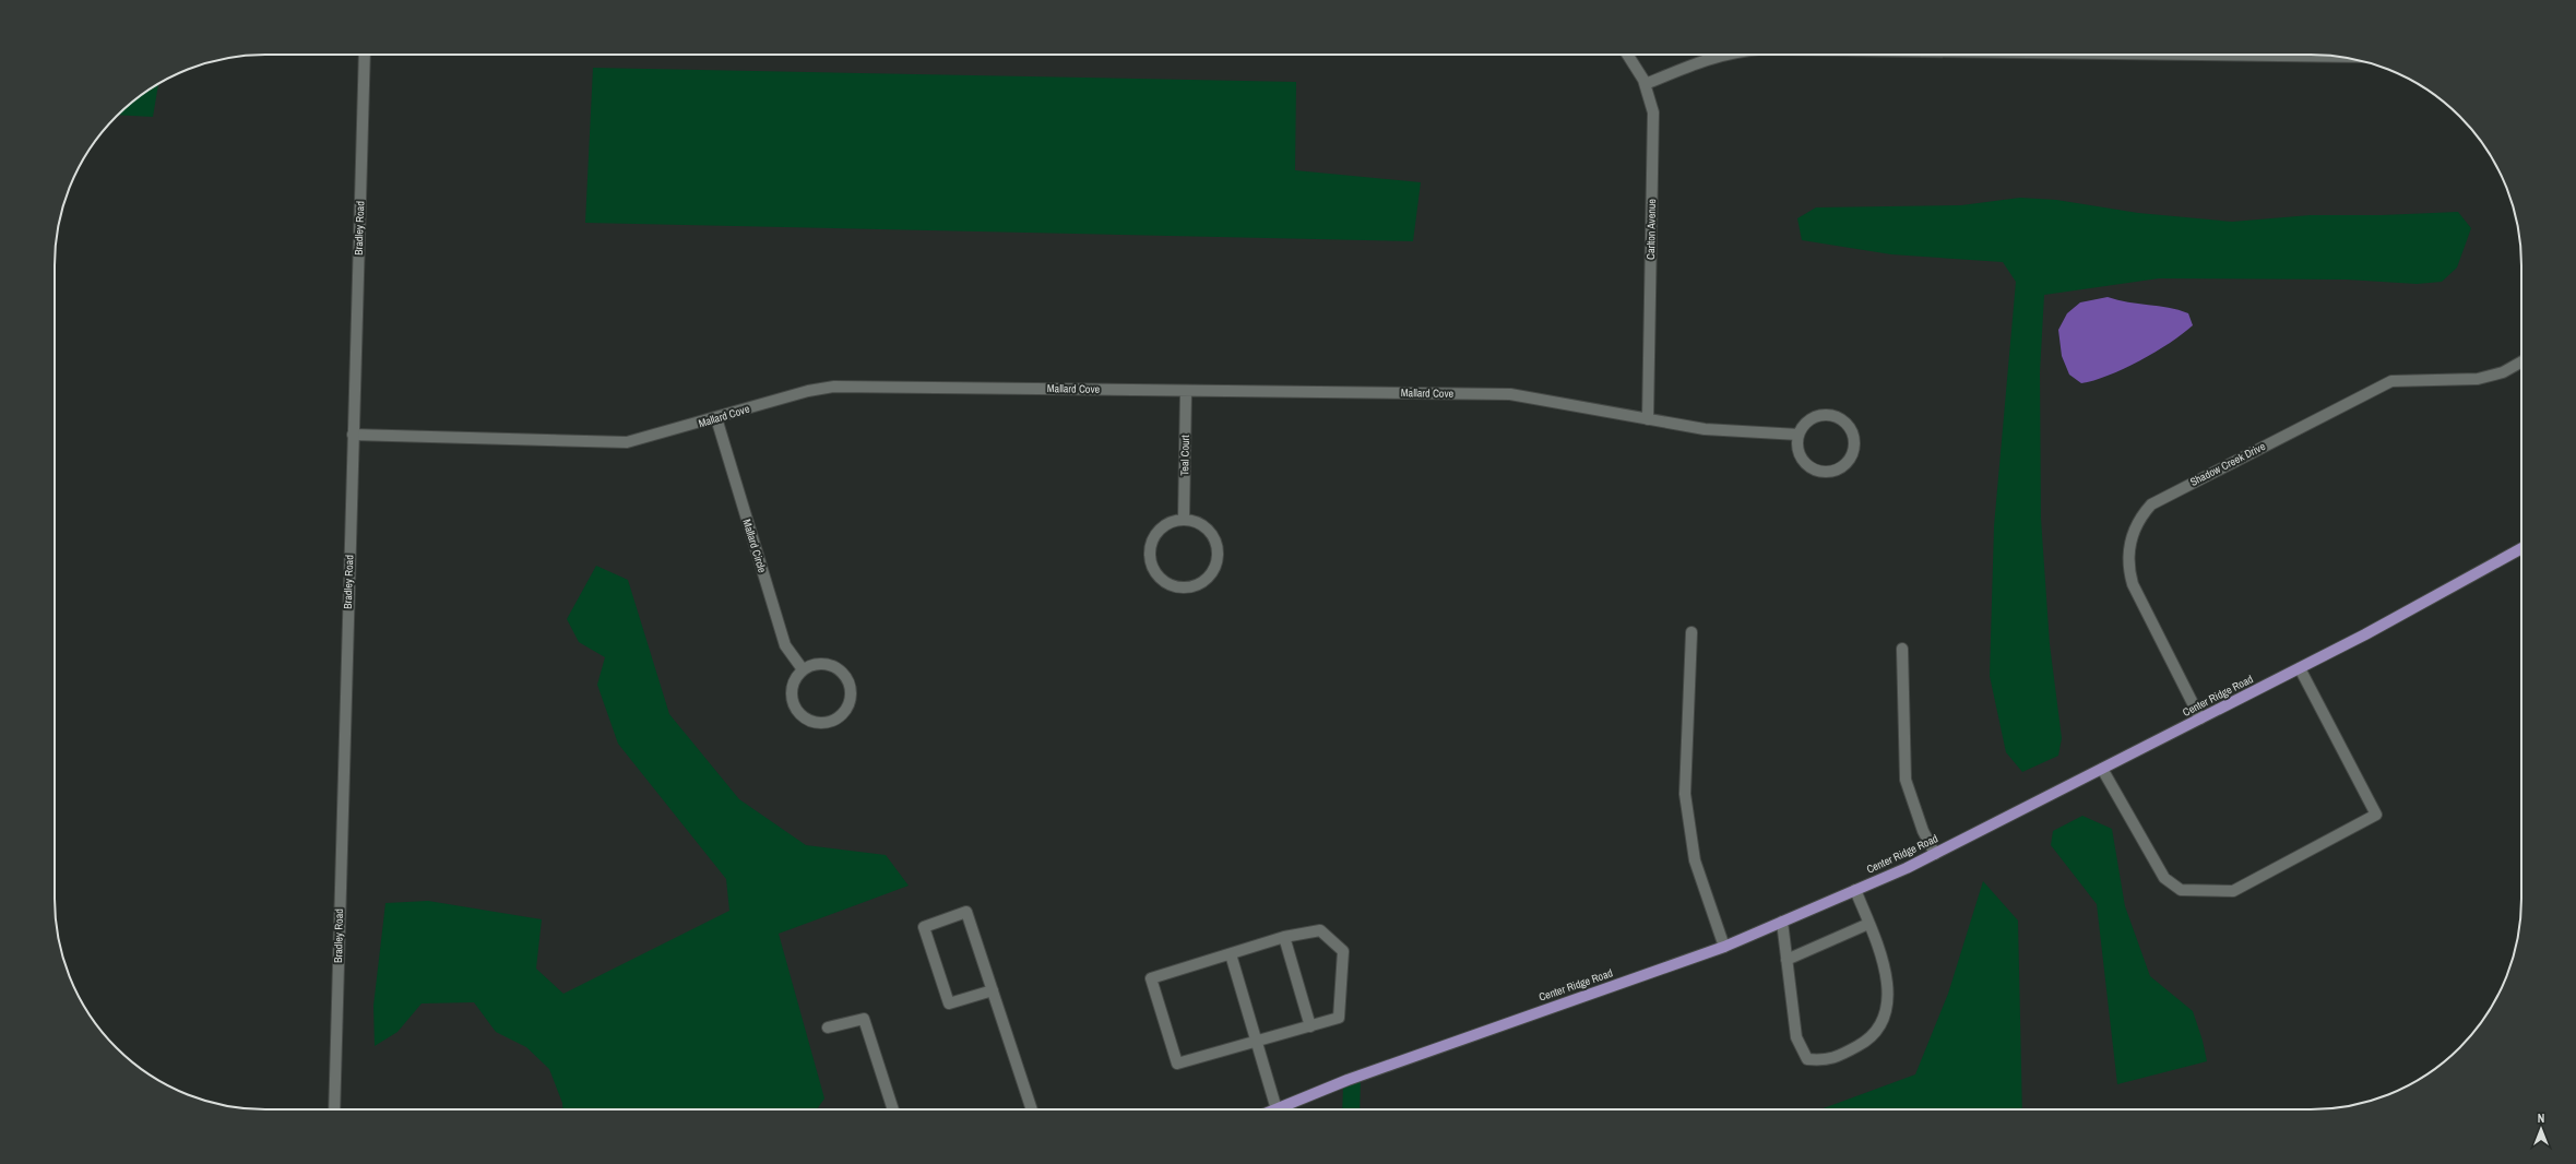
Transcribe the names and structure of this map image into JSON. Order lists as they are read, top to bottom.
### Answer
{
  "streets": {
    "main road": ["Center Ridge Road"],
    "street": [
      "Bradley Road",
      "Carlton Avenue",
      "Mallard Cove",
      "Teal Court",
      "Shadow Creek Drive",
      "Mallard Circle"
    ]
  },
  "crossings": [
    ["Bradley Road", "Mallard Cove"],
    ["Carlton Avenue", "Mallard Cove"],
    ["Mallard Cove", "Teal Court"],
    ["Mallard Cove", "Mallard Circle"],
    ["Shadow Creek Drive", "Center Ridge Road"]
  ],
  "north": "top"
}
